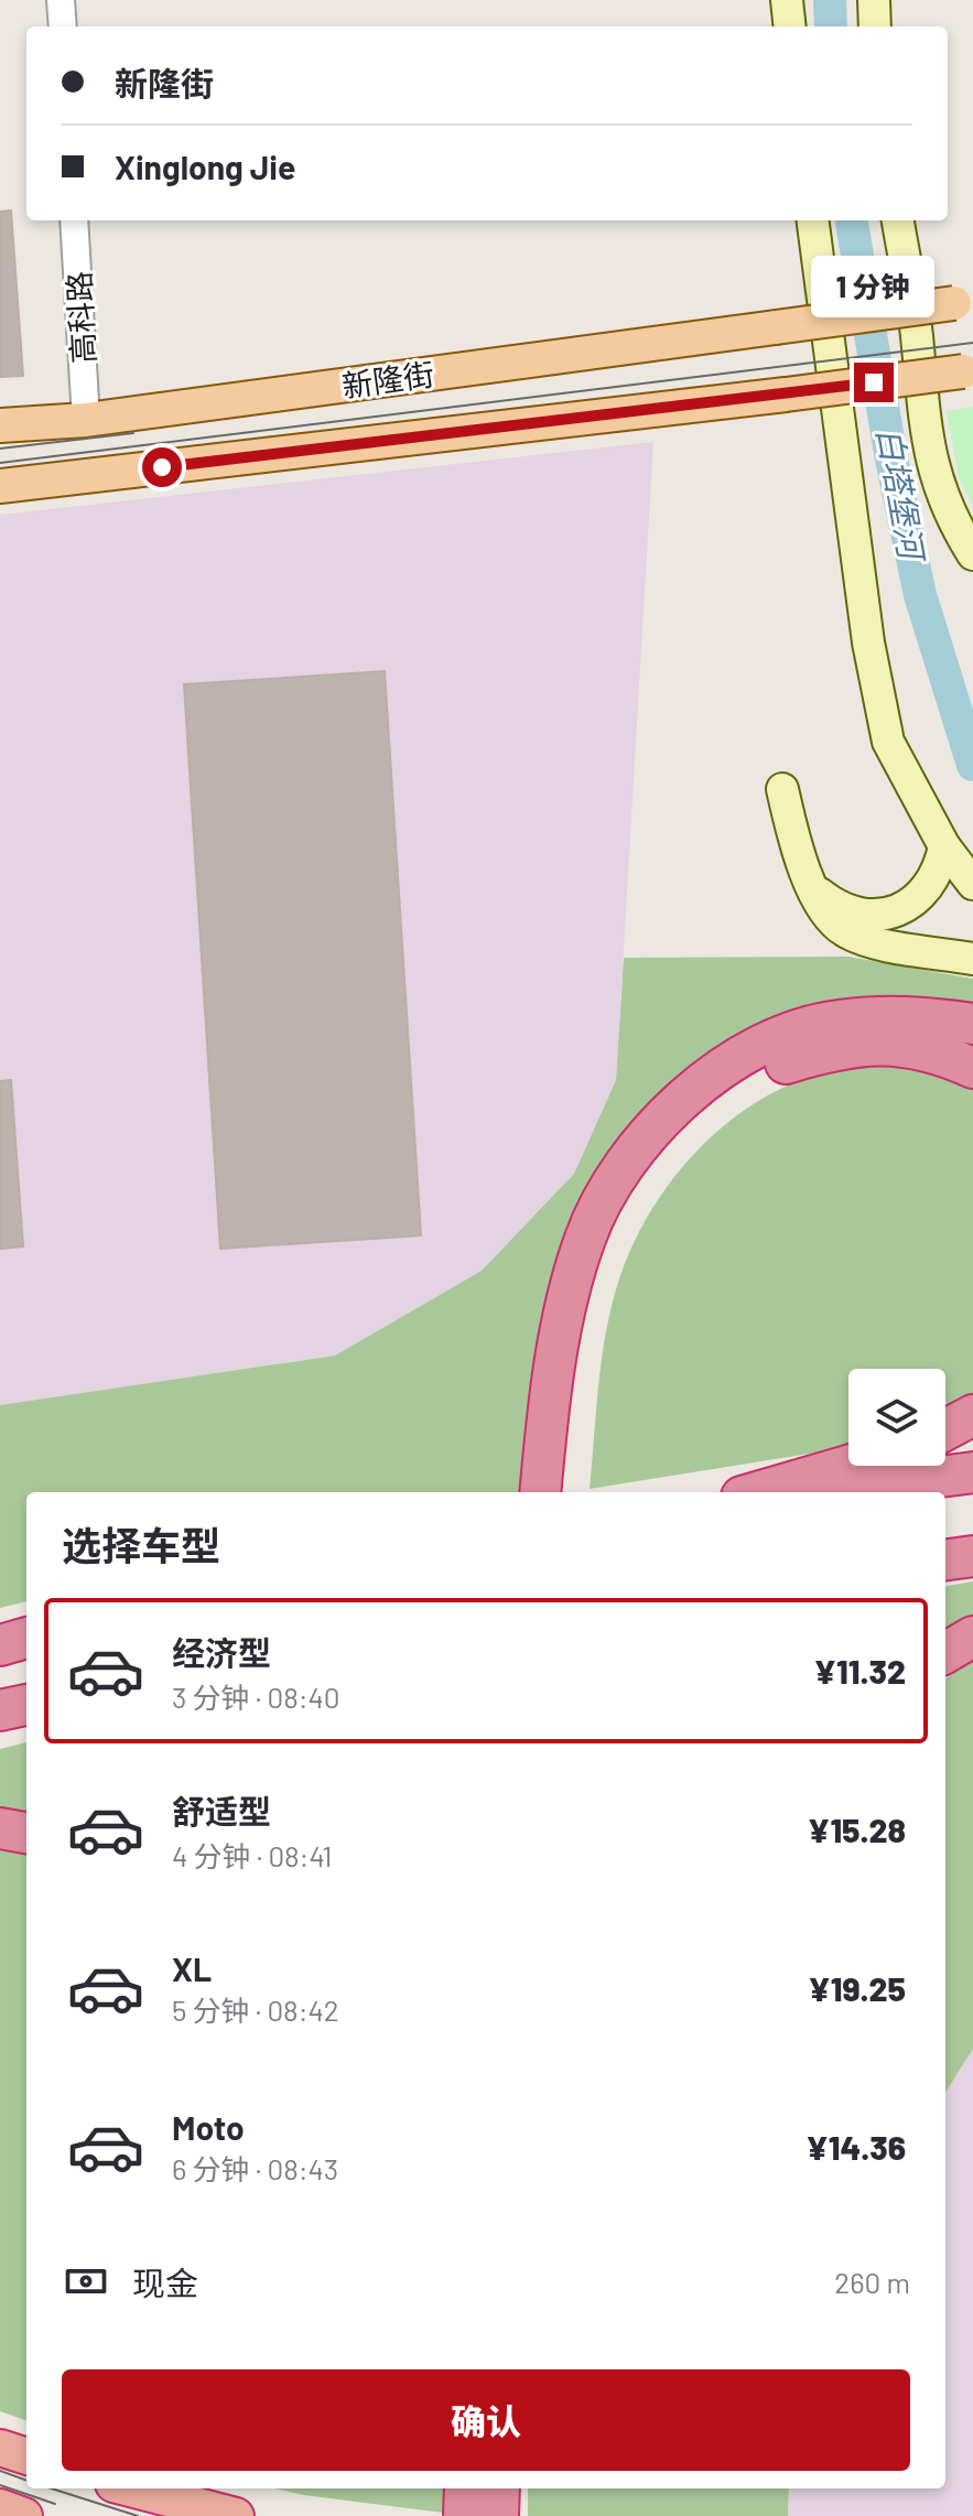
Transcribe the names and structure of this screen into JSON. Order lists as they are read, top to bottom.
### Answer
{
  "streets": {
    "main road": ["新隆街"],
    "street": ["高科路"]
  },
  "crossings": [
    ["高科路", "新隆街"]
  ],
  "water": ["白塔堡河"],
  "page": {
    "banner": ["新隆街", "Xinglong Jie"],
    "bubble": "1 分钟",
    "heading": "选择车型",
    "list": [
      {
        "name": "经济型",
        "note": "3 分钟 · 08:40",
        "value": "¥11.32"
      },
      {
        "name": "舒适型",
        "note": "4 分钟 · 08:41",
        "value": "¥15.28"
      },
      {
        "name": "XL",
        "note": "5 分钟 · 08:42",
        "value": "¥19.25"
      },
      {
        "name": "Moto",
        "note": "6 分钟 · 08:43",
        "value": "¥14.36"
      }
    ],
    "pay": ["现金", "260 m"],
    "buttons": "确认"
  }
}
